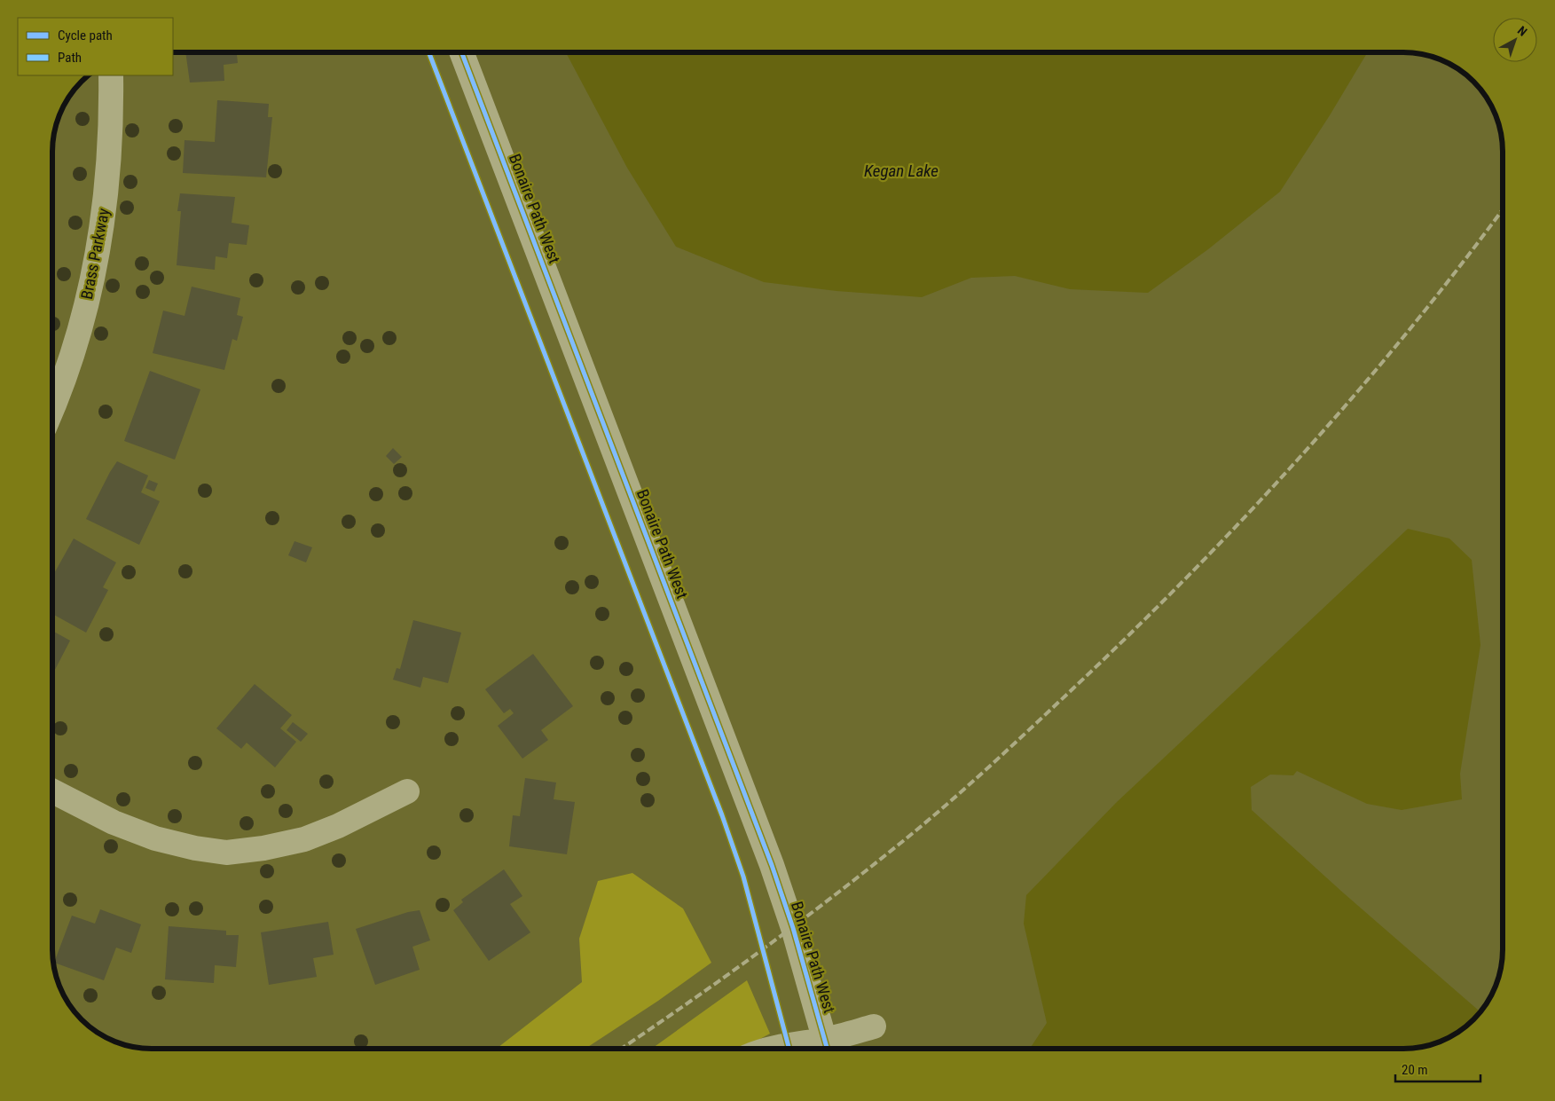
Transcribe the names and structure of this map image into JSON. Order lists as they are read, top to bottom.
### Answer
{
  "streets": {
    "street": ["Bonaire Path West", "Brass Parkway"]
  },
  "water": ["Kegan Lake"],
  "legend": ["Cycle path", "Path"],
  "scale_bar": "20 m",
  "north": "top right"
}
